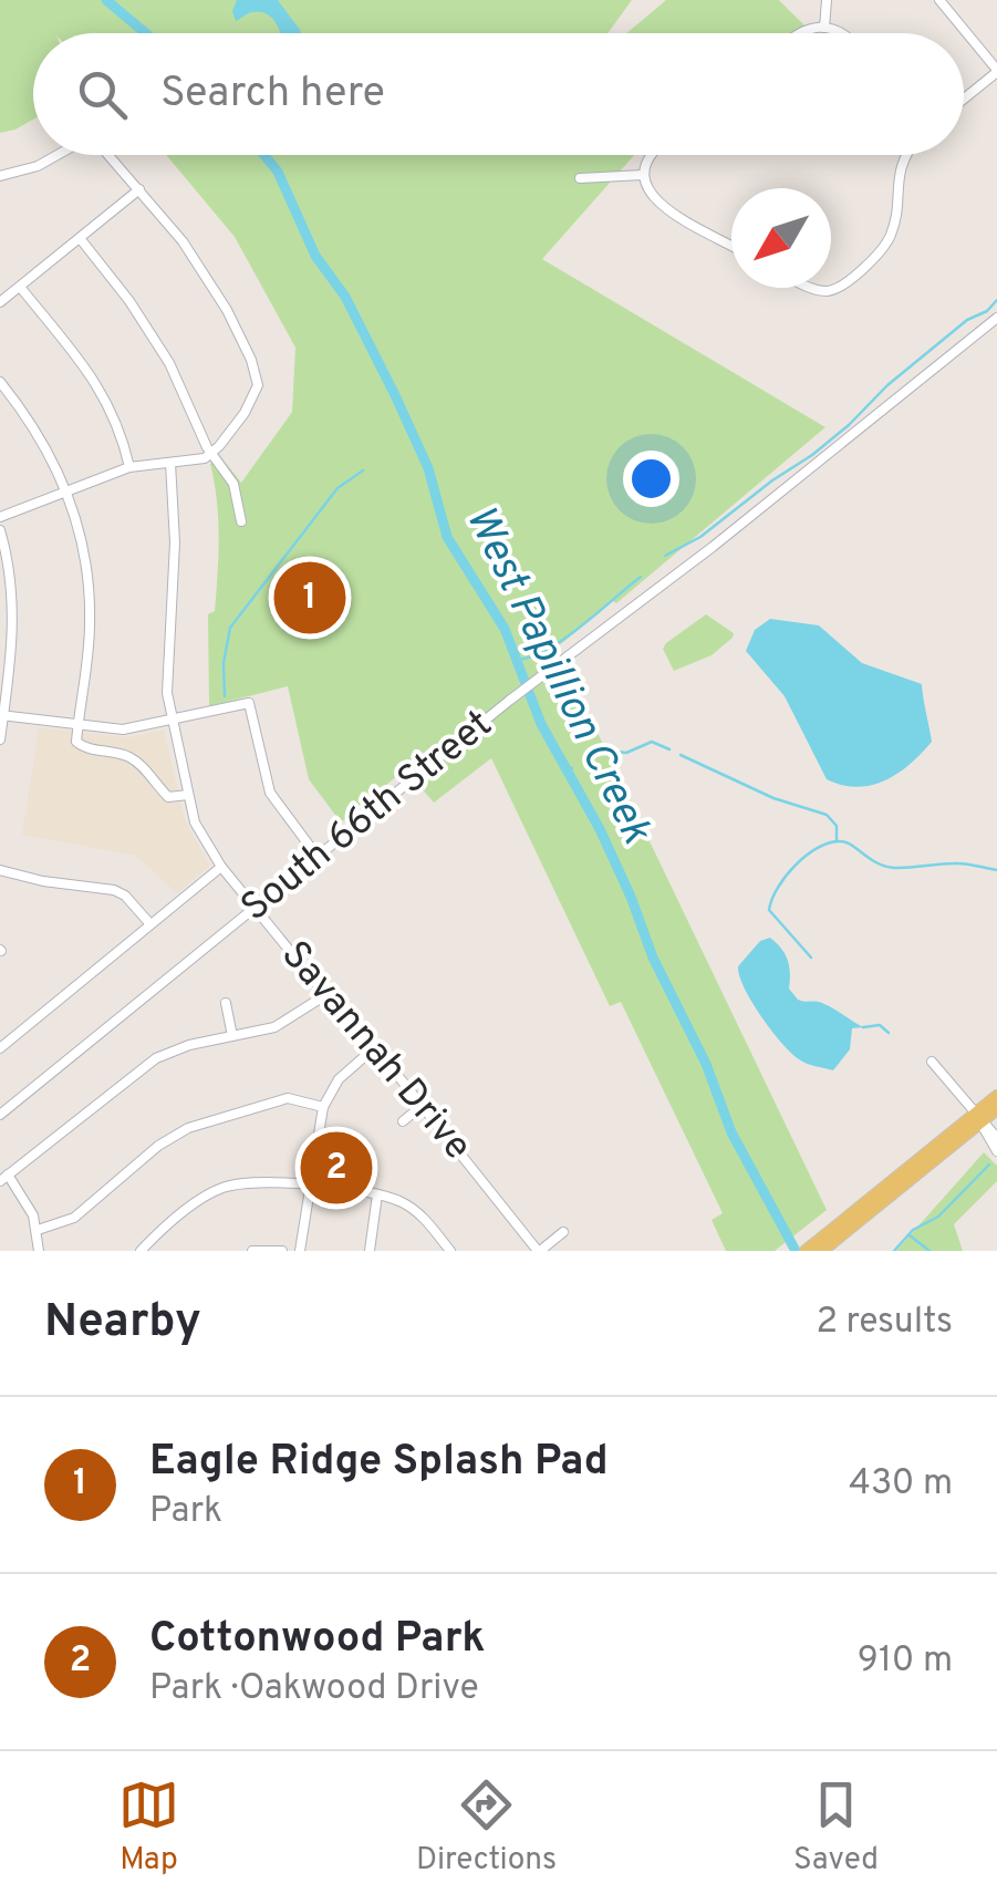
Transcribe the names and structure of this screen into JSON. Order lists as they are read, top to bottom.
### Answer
{
  "streets": {
    "street": ["South 66th Street", "Savannah Drive"]
  },
  "crossings": [
    ["South 66th Street", "Savannah Drive"]
  ],
  "water": ["West Papillion Creek"],
  "north": "bottom left",
  "page": {
    "search": "Search here",
    "pins": ["1", "2"],
    "heading": ["Nearby", "2 results"],
    "list": [
      {
        "mark": "1",
        "name": "Eagle Ridge Splash Pad",
        "note": "Park",
        "value": "430 m"
      },
      {
        "mark": "2",
        "name": "Cottonwood Park",
        "note": "Park · Oakwood Drive",
        "value": "910 m"
      }
    ],
    "nav": ["Map", "Directions", "Saved"]
  }
}
